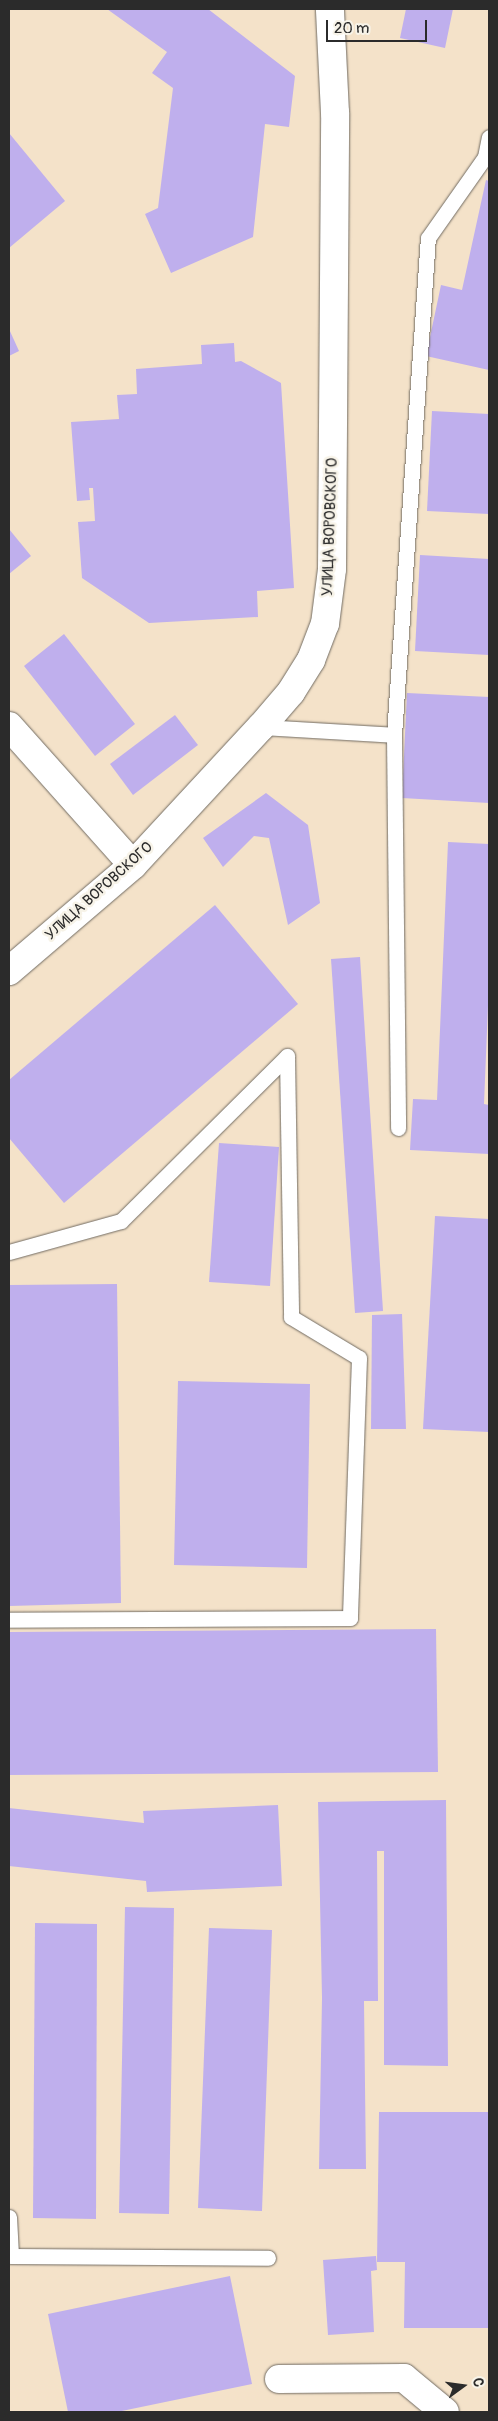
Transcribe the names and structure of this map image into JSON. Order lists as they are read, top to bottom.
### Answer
{
  "streets": {
    "street": ["УЛИЦА ВОРОВСКОГО"]
  },
  "scale_bar": "20 m",
  "north": "right"
}
